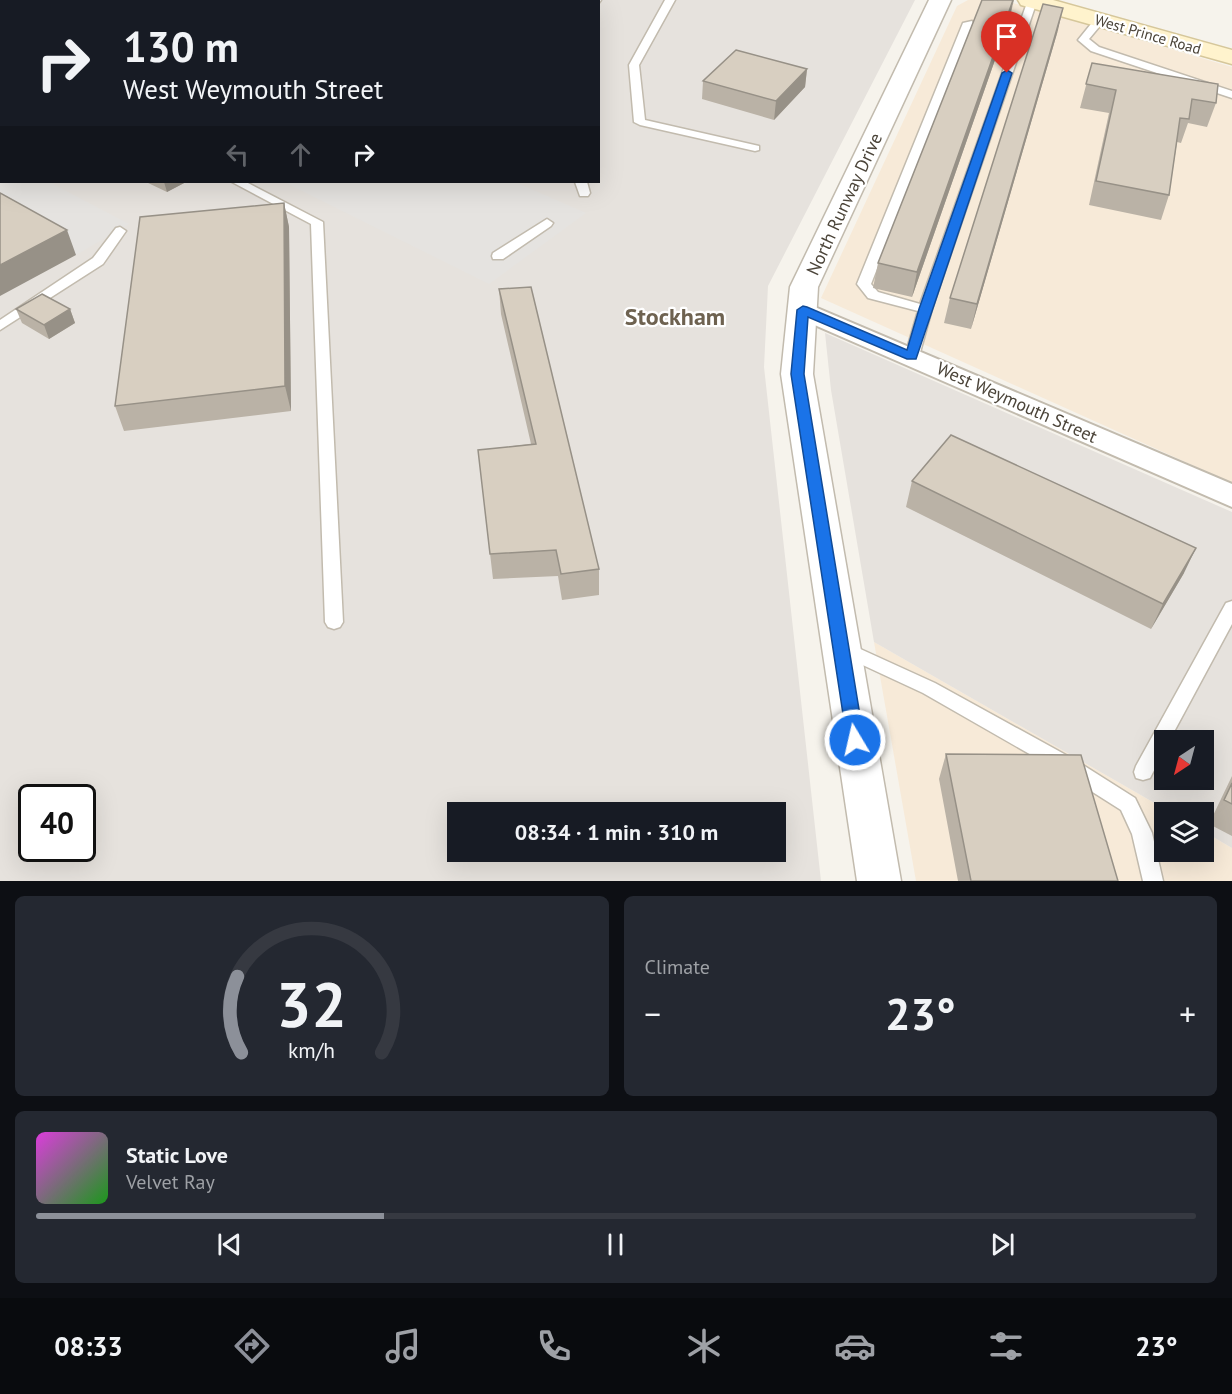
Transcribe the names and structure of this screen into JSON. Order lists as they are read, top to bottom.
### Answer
{
  "streets": {
    "main road": ["West Prince Road"],
    "street": ["North Runway Drive", "West Weymouth Street"]
  },
  "crossings": [
    ["North Runway Drive", "West Weymouth Street"]
  ],
  "districts": ["Stockham"],
  "north": "bottom left",
  "page": {
    "turn": ["130 m", "West Weymouth Street"],
    "limit": "40",
    "trip": "08:34 · 1 min · 310 m",
    "tile": "Climate",
    "heat": ["−", "23°", "+"],
    "song": ["Static Love", "Velvet Ray"],
    "tabs": ["08:33", "23°"],
    "gauge": ["32", "km/h"]
  }
}
